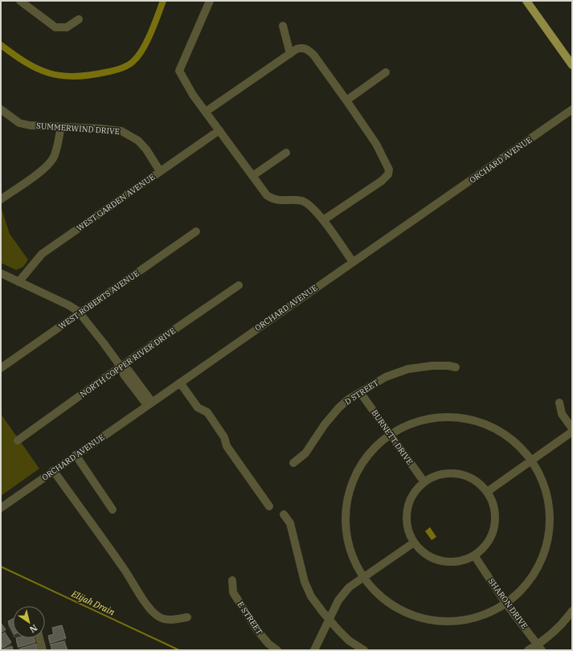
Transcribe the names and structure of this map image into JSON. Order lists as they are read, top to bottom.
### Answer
{
  "streets": {
    "street": [
      "SUMMERWIND DRIVE",
      "ORCHARD AVENUE",
      "WEST GARDEN AVENUE",
      "WEST ROBERTS AVENUE",
      "NORTH COPPER RIVER DRIVE",
      "D STREET",
      "BURNETT DRIVE",
      "SHARON DRIVE",
      "E STREET"
    ]
  },
  "crossings": [
    ["SUMMERWIND DRIVE", "WEST GARDEN AVENUE"],
    ["D STREET", "BURNETT DRIVE"],
    ["BURNETT DRIVE", "SHARON DRIVE"]
  ],
  "water": ["Elijah Drain"],
  "north": "bottom right"
}
